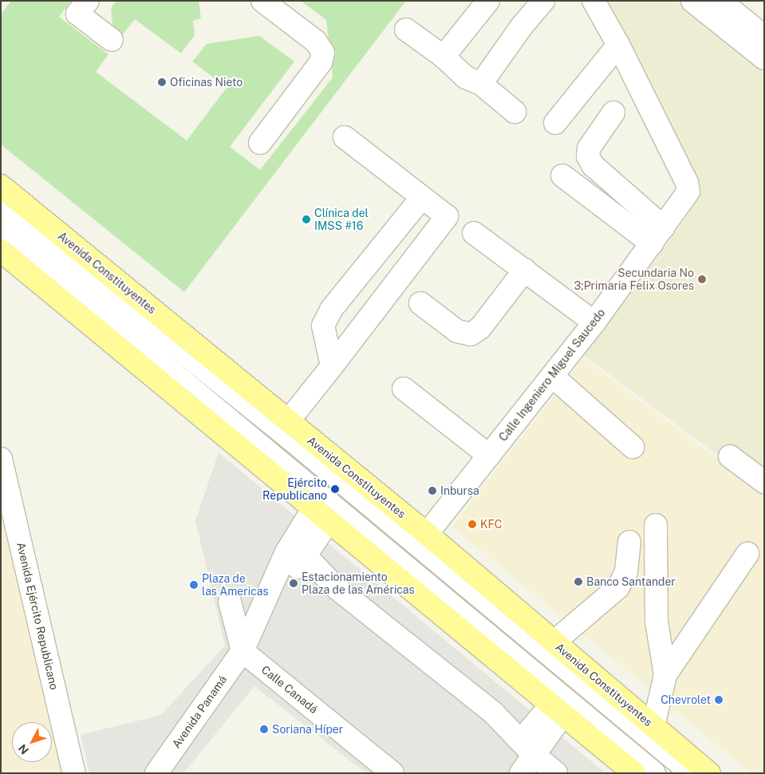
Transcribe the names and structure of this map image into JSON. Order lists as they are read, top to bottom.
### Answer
{
  "streets": {
    "main road": ["Avenida Constituyentes"],
    "street": [
      "Calle Ingeniero Miguel Saucedo",
      "Avenida Ejército Republicano",
      "Calle Canadá",
      "Avenida Panamá"
    ]
  },
  "crossings": [
    ["Avenida Constituyentes", "Calle Ingeniero Miguel Saucedo"],
    ["Calle Canadá", "Avenida Panamá"]
  ],
  "places": [
    "Oficinas Nieto",
    "Clínica del IMSS #16",
    "Secundaria No 3;Primaria Felix Osores",
    "Ejército Republicano",
    "Inbursa",
    "KFC",
    "Banco Santander",
    "Estacionamiento Plaza de las Américas",
    "Plaza de las Americas",
    "Chevrolet",
    "Soriana Híper"
  ],
  "north": "bottom left"
}
